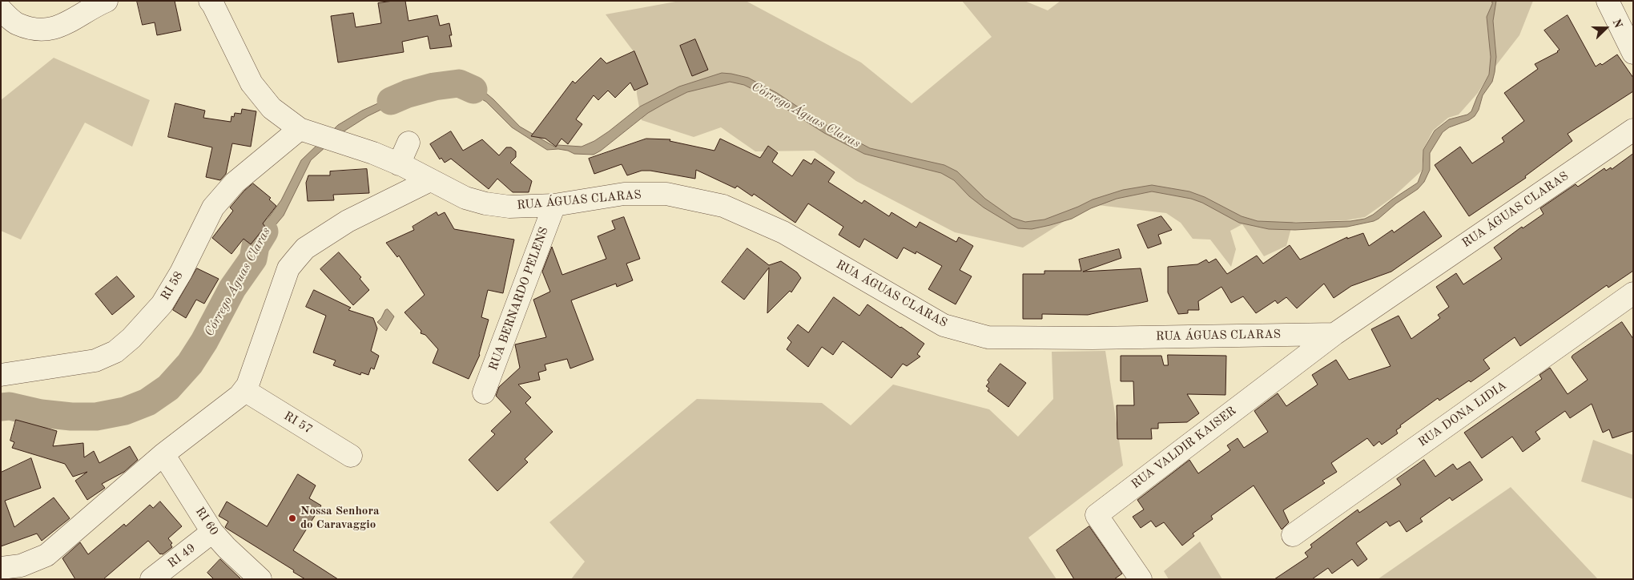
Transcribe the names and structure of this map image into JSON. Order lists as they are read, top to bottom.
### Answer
{
  "streets": {
    "street": [
      "RUA ÁGUAS CLARAS",
      "RI 58",
      "RUA BERNARDO PELENS",
      "RUA DONA LIDIA",
      "RI 57",
      "RUA VALDIR KAISER",
      "RI 60",
      "RI 49"
    ]
  },
  "crossings": [
    ["RUA ÁGUAS CLARAS", "RI 58"],
    ["RUA ÁGUAS CLARAS", "RUA BERNARDO PELENS"],
    ["RUA ÁGUAS CLARAS", "RUA VALDIR KAISER"],
    ["RI 60", "RI 49"]
  ],
  "water": ["Córrego Águas Claras"],
  "places": ["Nossa Senhora do Caravaggio"],
  "north": "right"
}
